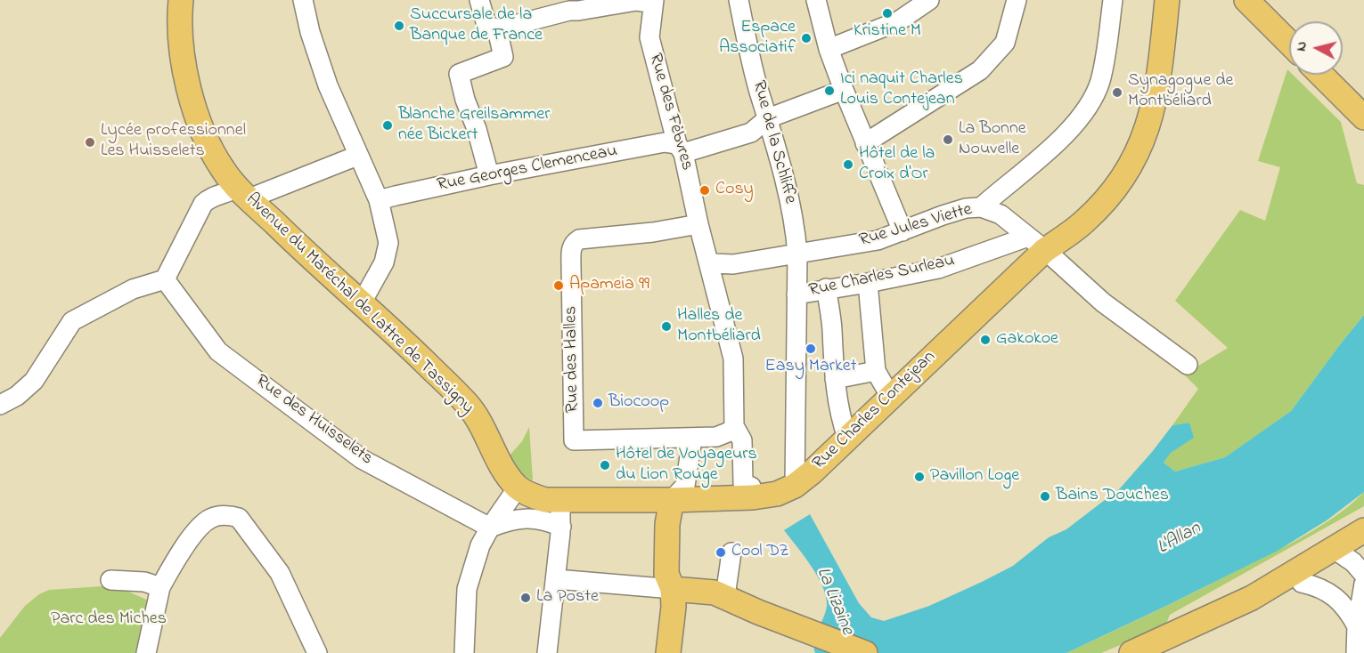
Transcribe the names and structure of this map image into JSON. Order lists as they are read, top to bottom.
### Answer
{
  "streets": {
    "main road": ["Avenue du Maréchal de Lattre de Tassigny", "Rue Charles Contejean"],
    "street": [
      "Rue des Fèbvres",
      "Rue de la Schliffe",
      "Rue Georges Clemenceau",
      "Rue Jules Viette",
      "Rue Charles Surleau",
      "Rue des Halles",
      "Rue des Huisselets"
    ]
  },
  "crossings": [
    ["Rue des Fèbvres", "Rue Georges Clemenceau"],
    ["Rue des Fèbvres", "Rue Jules Viette"],
    ["Rue des Fèbvres", "Rue des Halles"],
    ["Rue des Fèbvres", "Rue Charles Contejean"],
    ["Rue de la Schliffe", "Rue Georges Clemenceau"],
    ["Rue de la Schliffe", "Rue Jules Viette"],
    ["Rue de la Schliffe", "Rue Charles Surleau"],
    ["Rue de la Schliffe", "Rue Charles Contejean"],
    ["Rue Jules Viette", "Rue Charles Surleau"],
    ["Rue Jules Viette", "Rue Charles Contejean"],
    ["Rue Charles Surleau", "Rue Charles Contejean"]
  ],
  "water": ["L'Allan", "La Lizaine"],
  "parks": ["Parc des Miches"],
  "places": [
    "Kristine M",
    "Succursale de la Banque de France",
    "Espace Associatif",
    "Ici naquit Charles Louis Contejean",
    "Synagogue de Montbéliard",
    "Blanche Greilsammer née Bickert",
    "La Bonne Nouvelle",
    "Lycée professionnel Les Huisselets",
    "Hôtel de la Croix d'Or",
    "Cosy",
    "Apameia 99",
    "Halles de Montbéliard",
    "Gakokoe",
    "Easy Market",
    "Biocoop",
    "Hôtel de Voyageurs du Lion Rouge",
    "Pavillon Loge",
    "Bains Douches",
    "Cool DZ",
    "La Poste"
  ],
  "north": "left"
}
